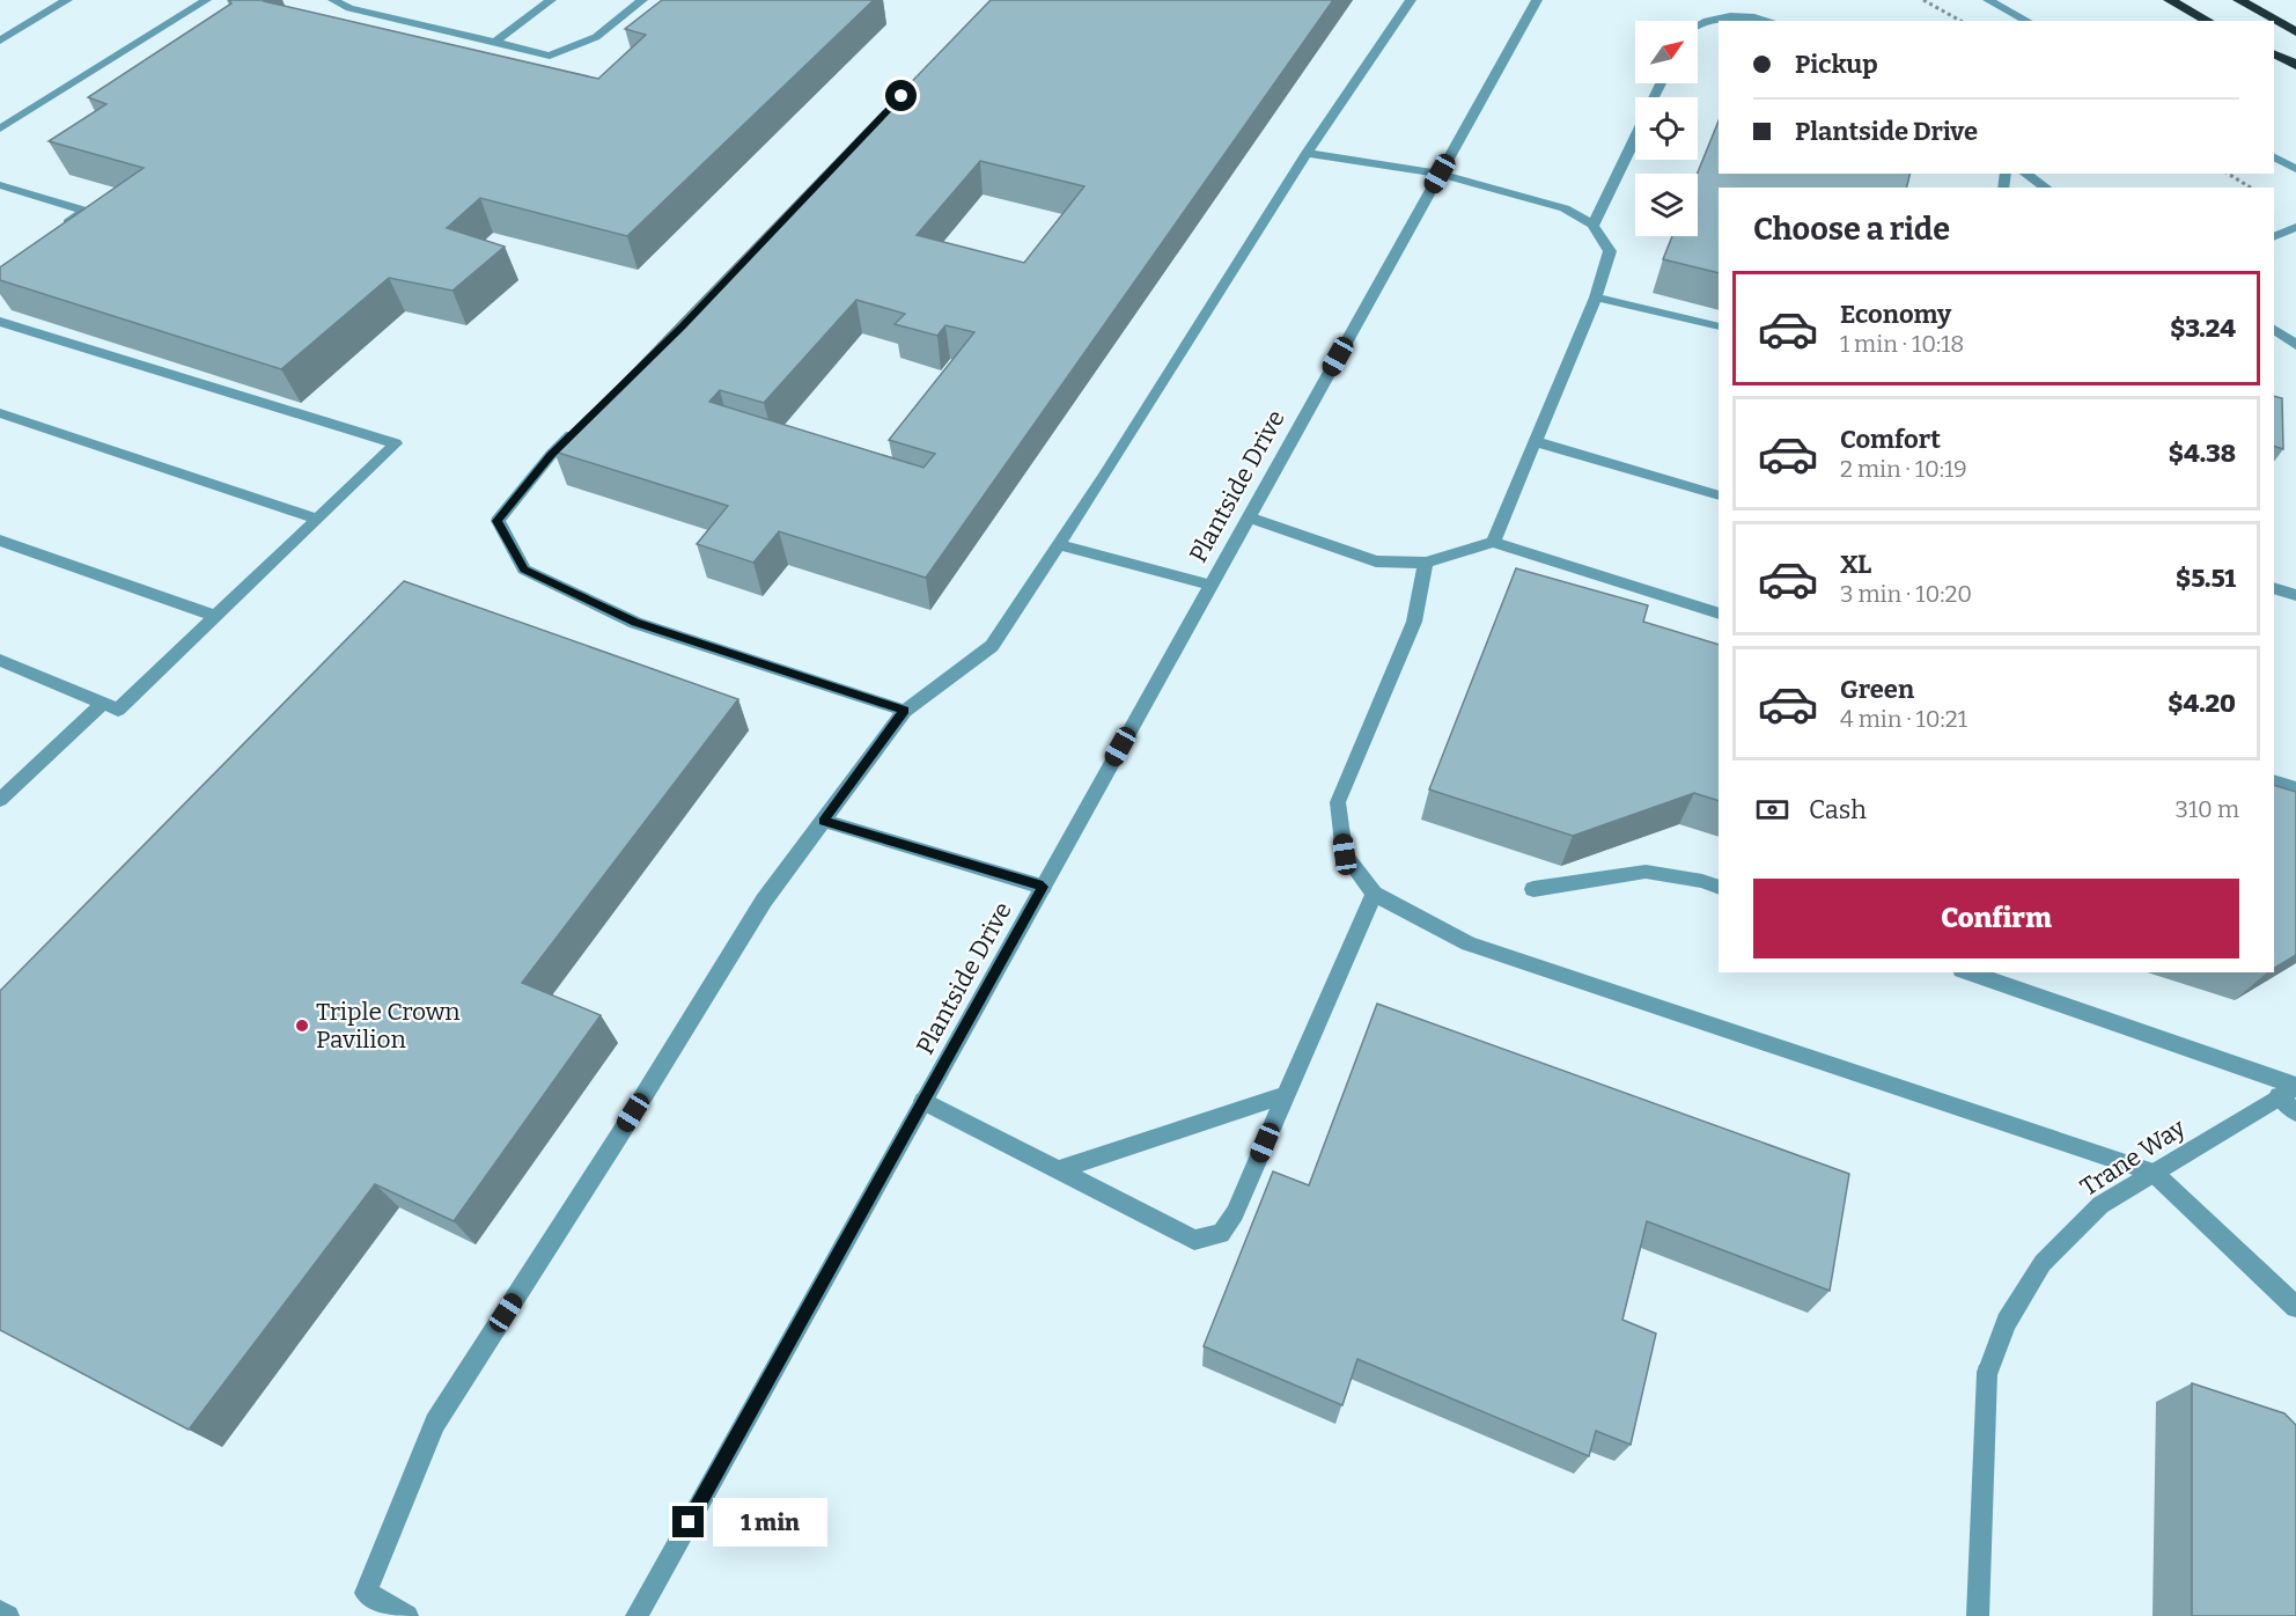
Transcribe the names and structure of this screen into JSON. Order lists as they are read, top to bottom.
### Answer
{
  "streets": {
    "street": ["Plantside Drive", "Trane Way"]
  },
  "places": ["Triple Crown Pavilion"],
  "north": "top right",
  "page": {
    "banner": ["Pickup", "Plantside Drive"],
    "heading": "Choose a ride",
    "list": [
      {
        "name": "Economy",
        "note": "1 min · 10:18",
        "value": "$3.24"
      },
      {
        "name": "Comfort",
        "note": "2 min · 10:19",
        "value": "$4.38"
      },
      {
        "name": "XL",
        "note": "3 min · 10:20",
        "value": "$5.51"
      },
      {
        "name": "Green",
        "note": "4 min · 10:21",
        "value": "$4.20"
      }
    ],
    "pay": ["Cash", "310 m"],
    "buttons": "Confirm",
    "bubble": "1 min"
  }
}
